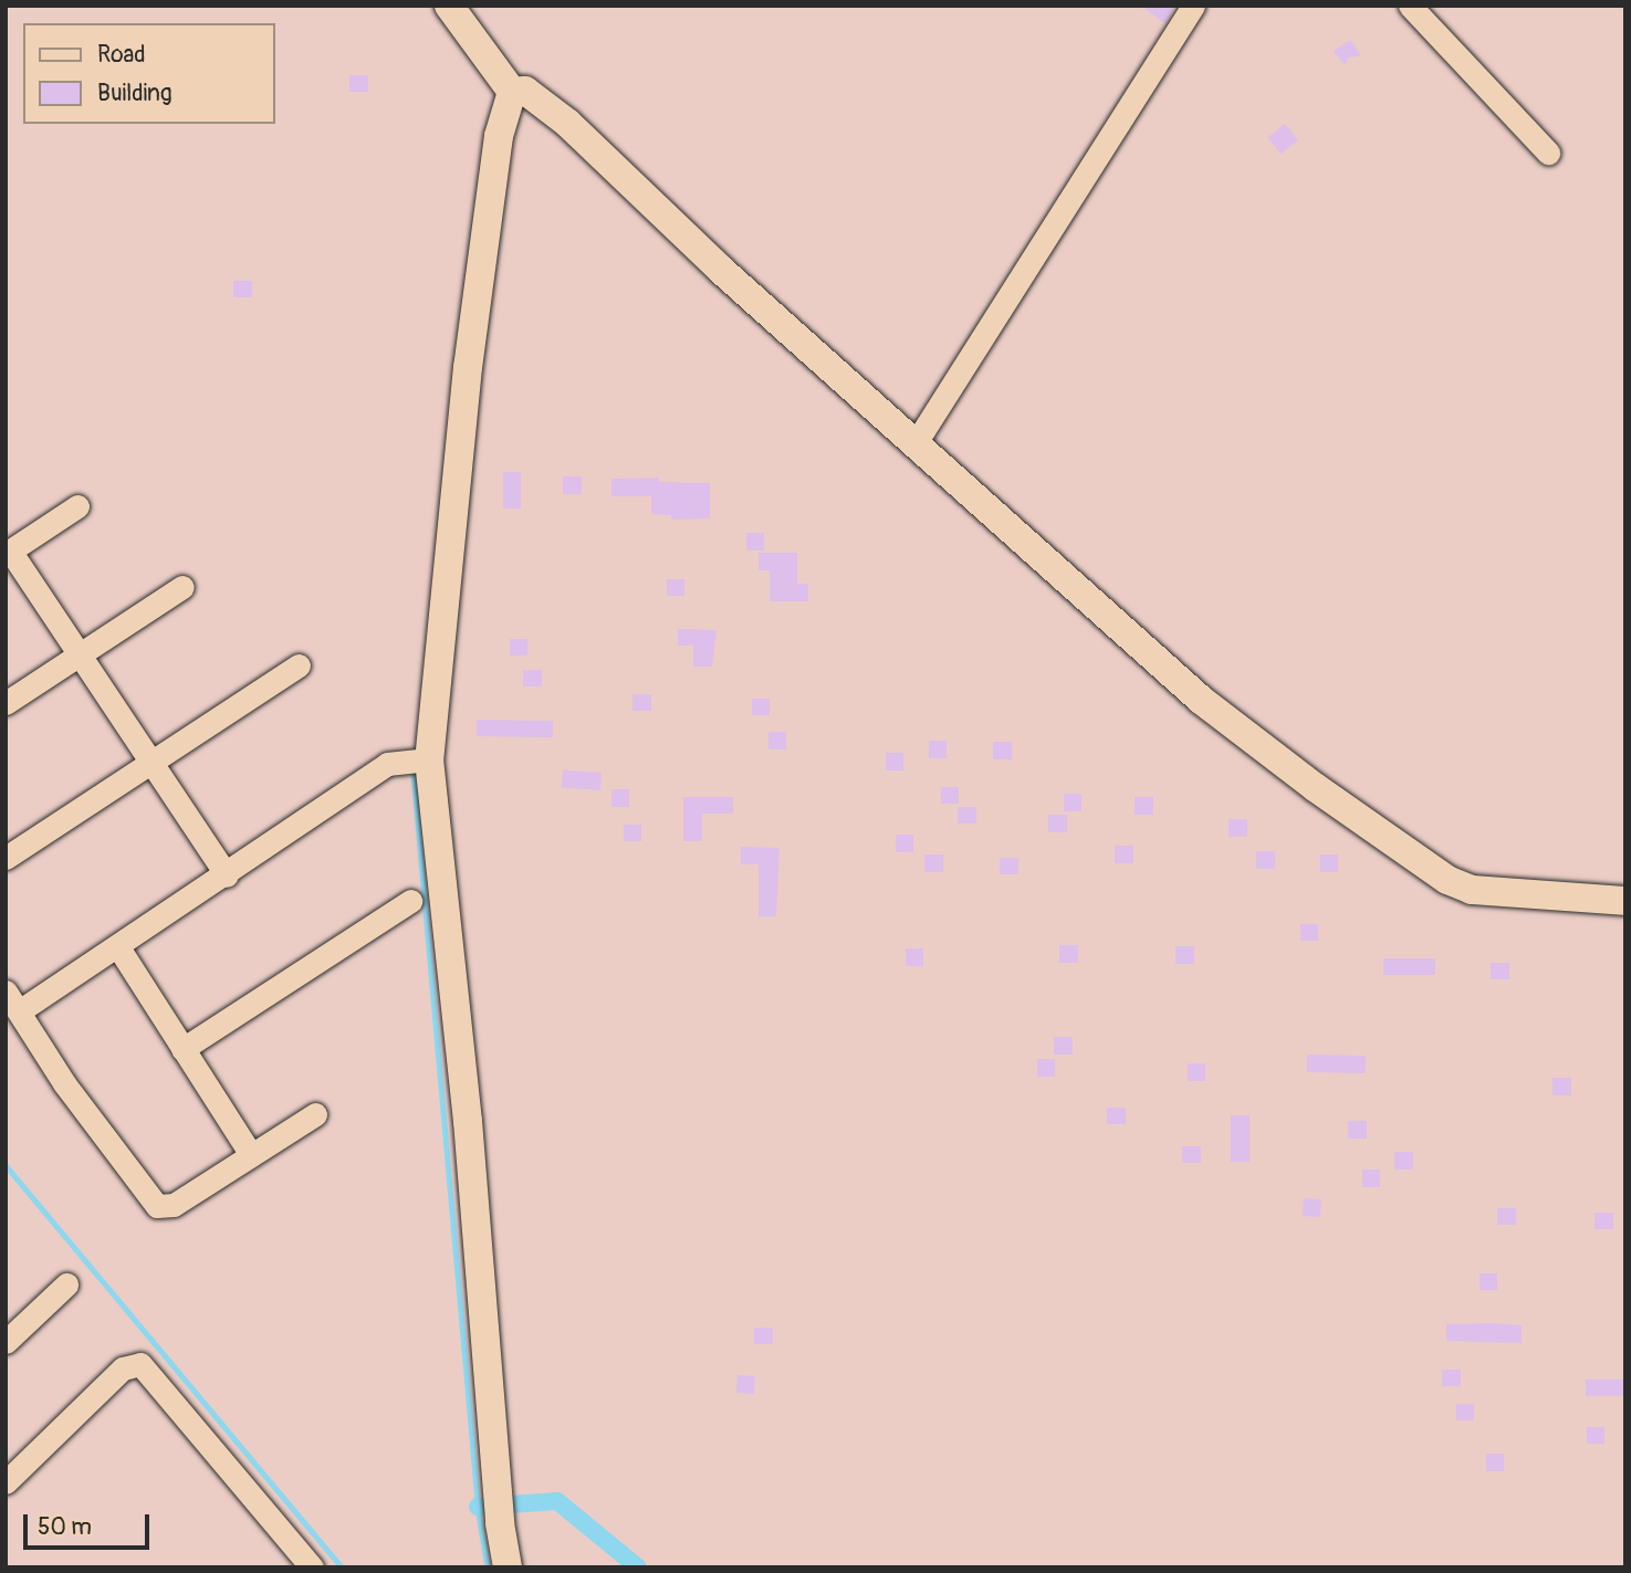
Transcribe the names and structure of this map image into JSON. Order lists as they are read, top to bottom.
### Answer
{
  "legend": ["Road", "Building"],
  "scale_bar": "50 m"
}
